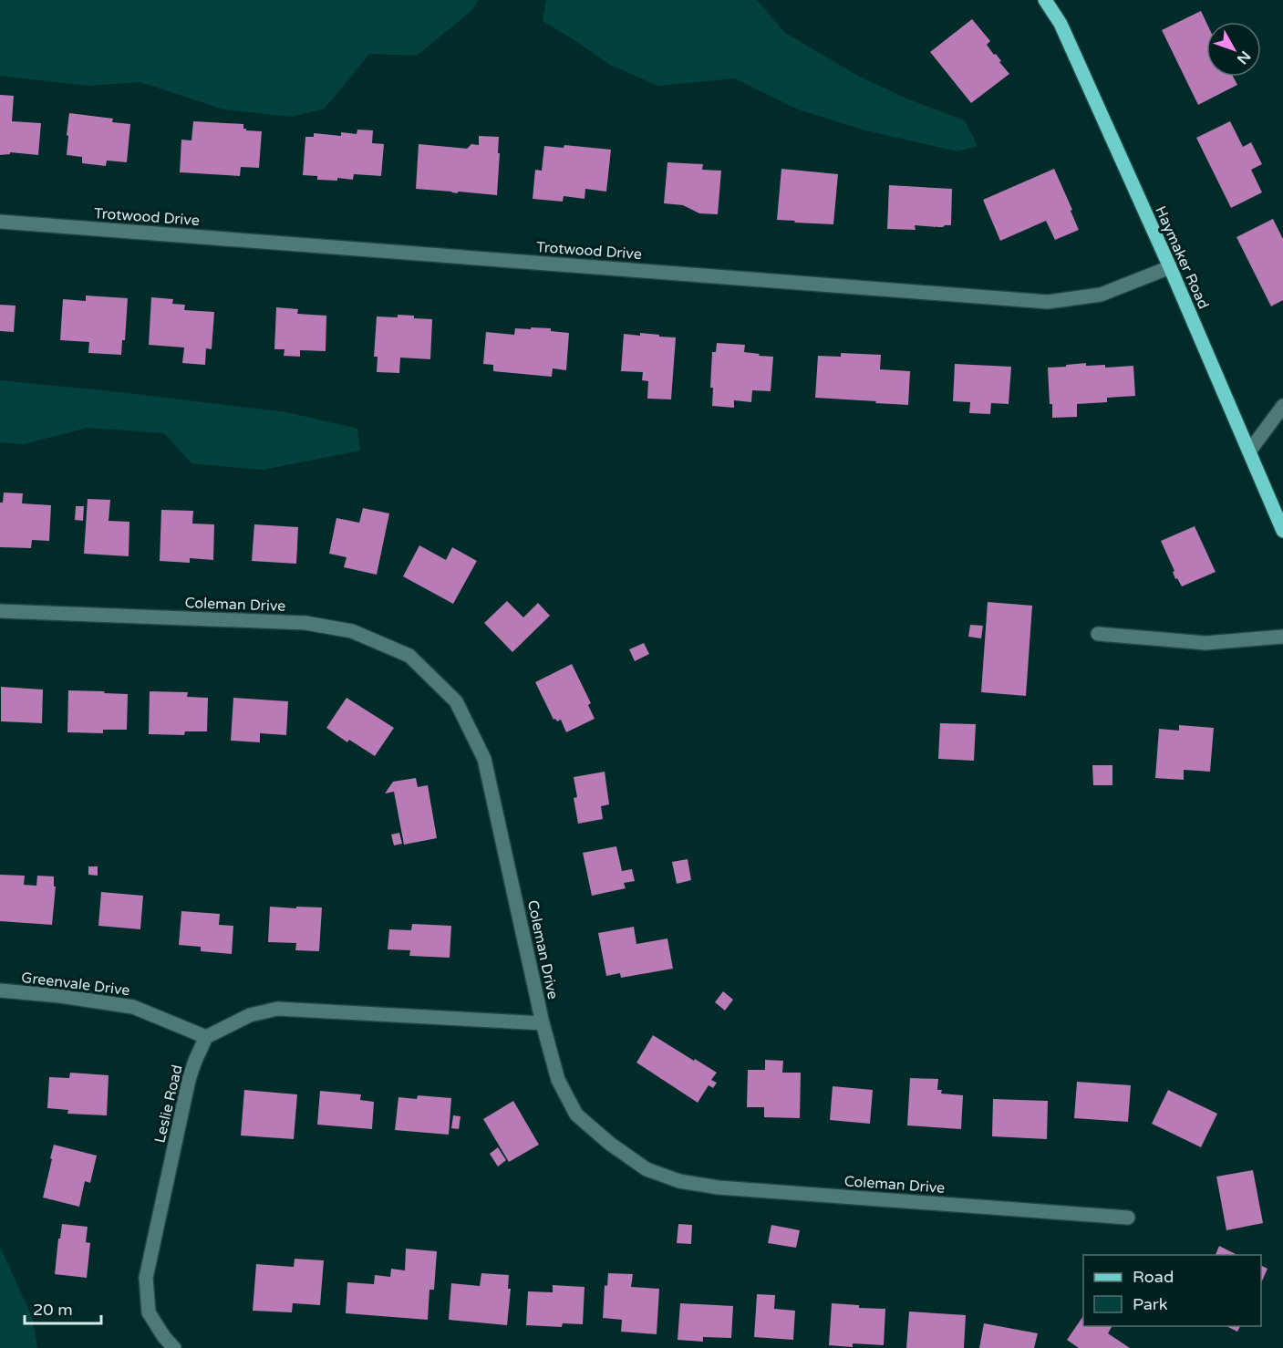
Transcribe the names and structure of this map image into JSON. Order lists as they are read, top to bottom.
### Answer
{
  "streets": {
    "main road": ["Haymaker Road"],
    "street": [
      "Trotwood Drive",
      "Coleman Drive",
      "Greenvale Drive",
      "Leslie Road"
    ]
  },
  "crossings": [
    ["Trotwood Drive", "Haymaker Road"],
    ["Greenvale Drive", "Leslie Road"]
  ],
  "legend": ["Road", "Park"],
  "scale_bar": "20 m",
  "north": "bottom right"
}
